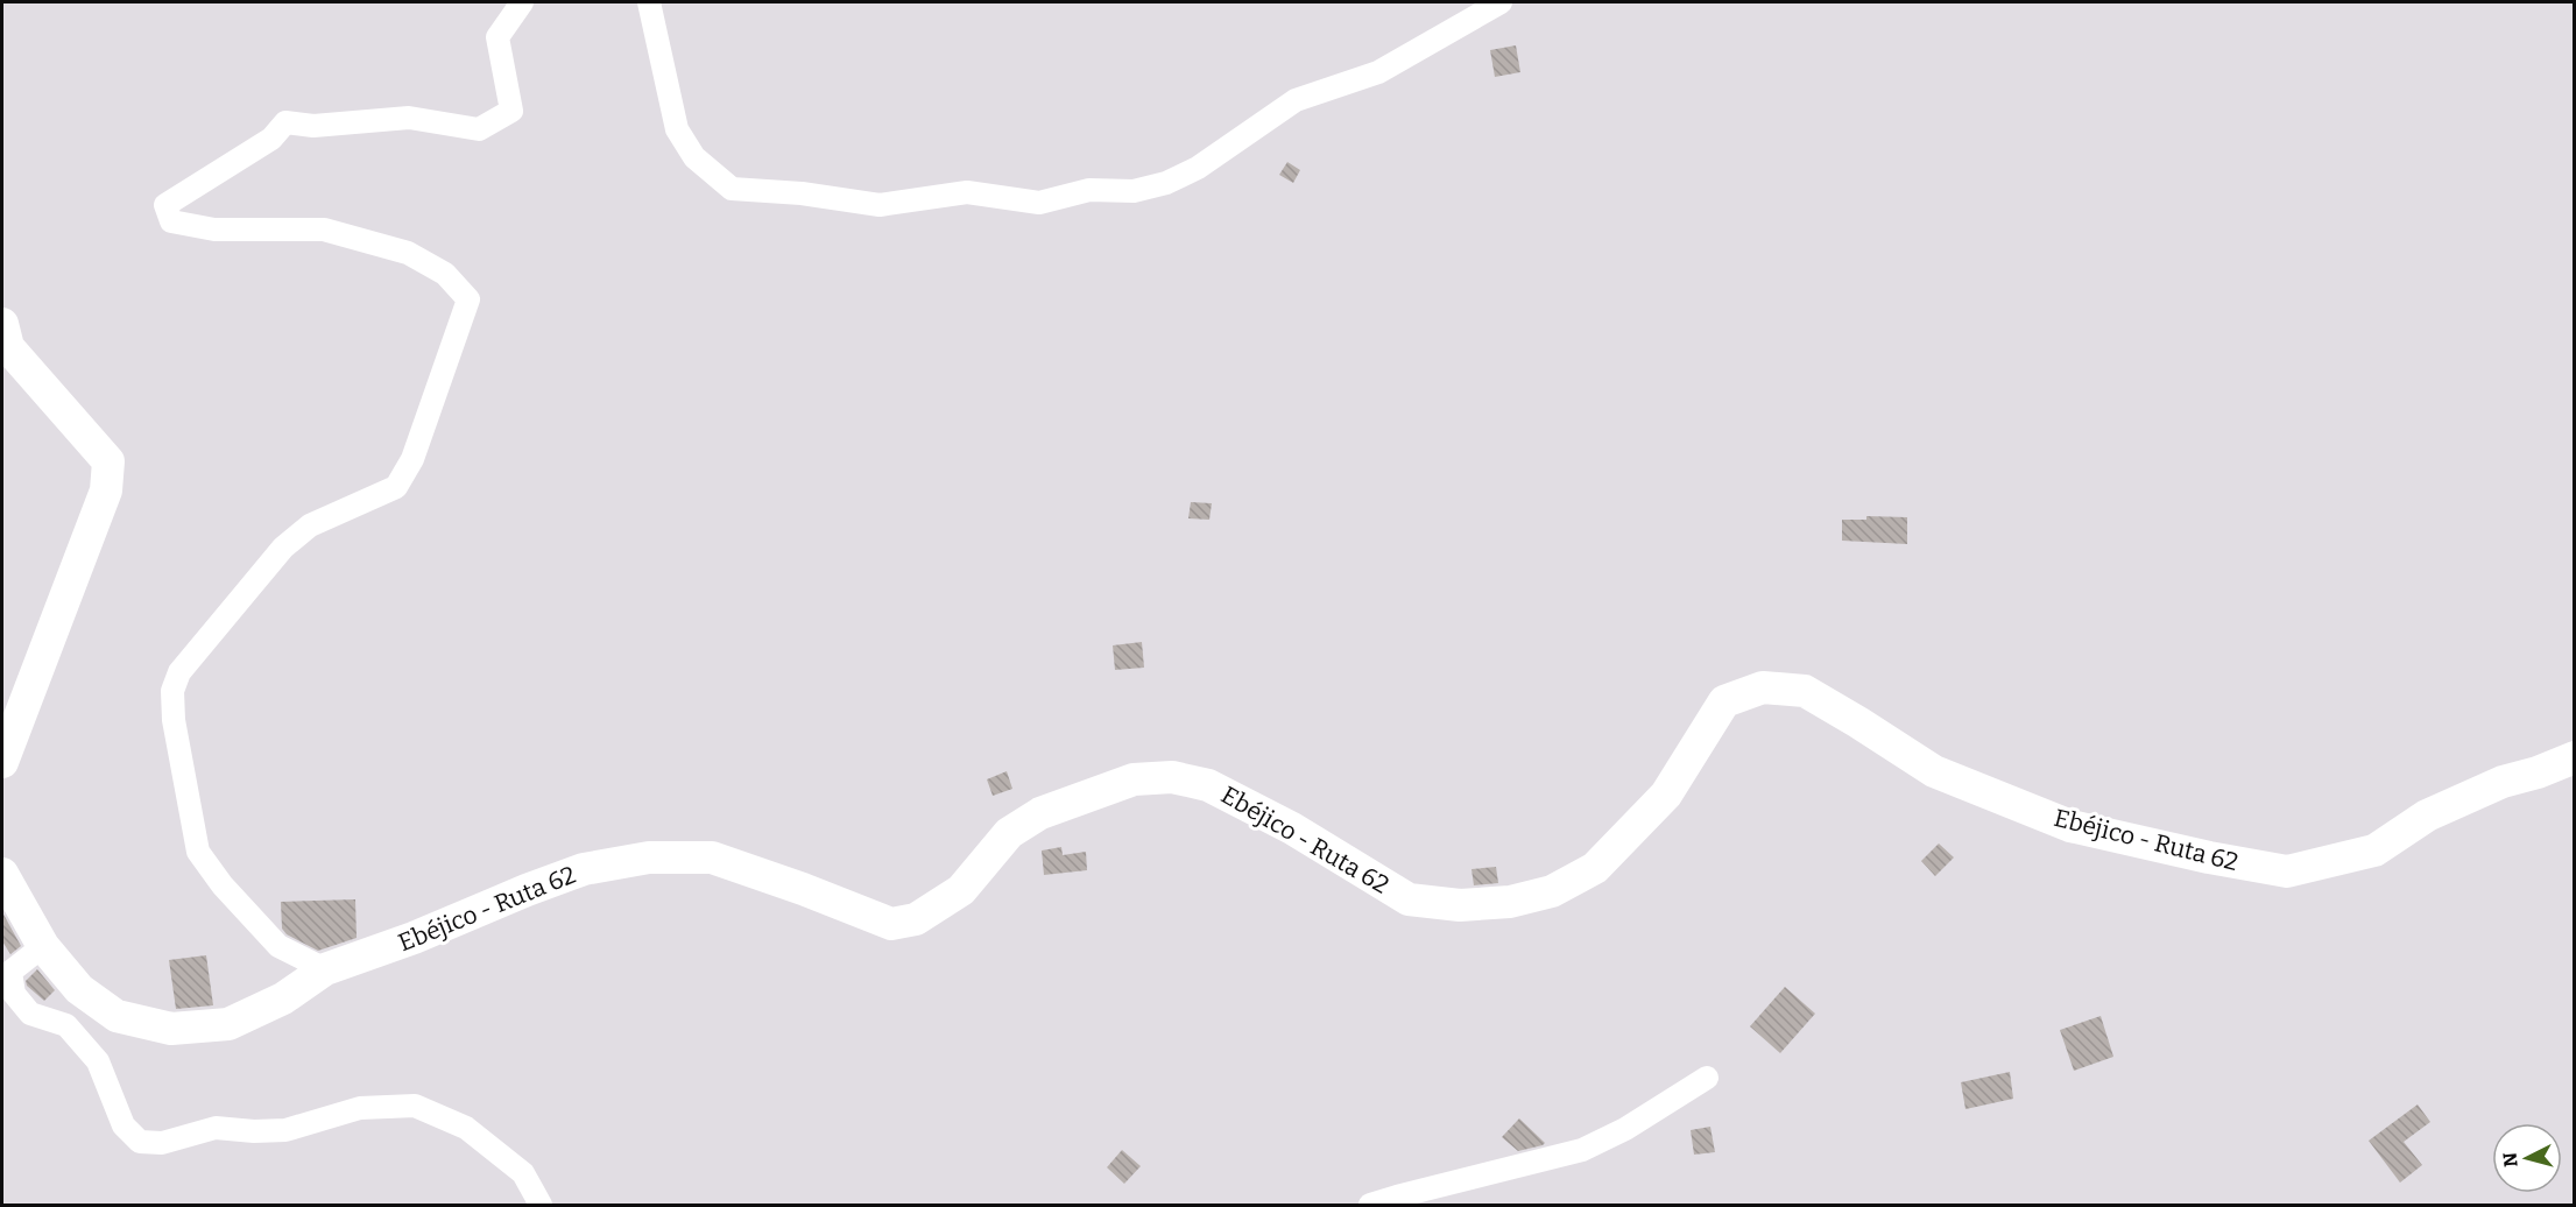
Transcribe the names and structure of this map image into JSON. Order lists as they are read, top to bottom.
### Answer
{
  "streets": {
    "street": ["Ebéjico - Ruta 62"]
  },
  "north": "left"
}
